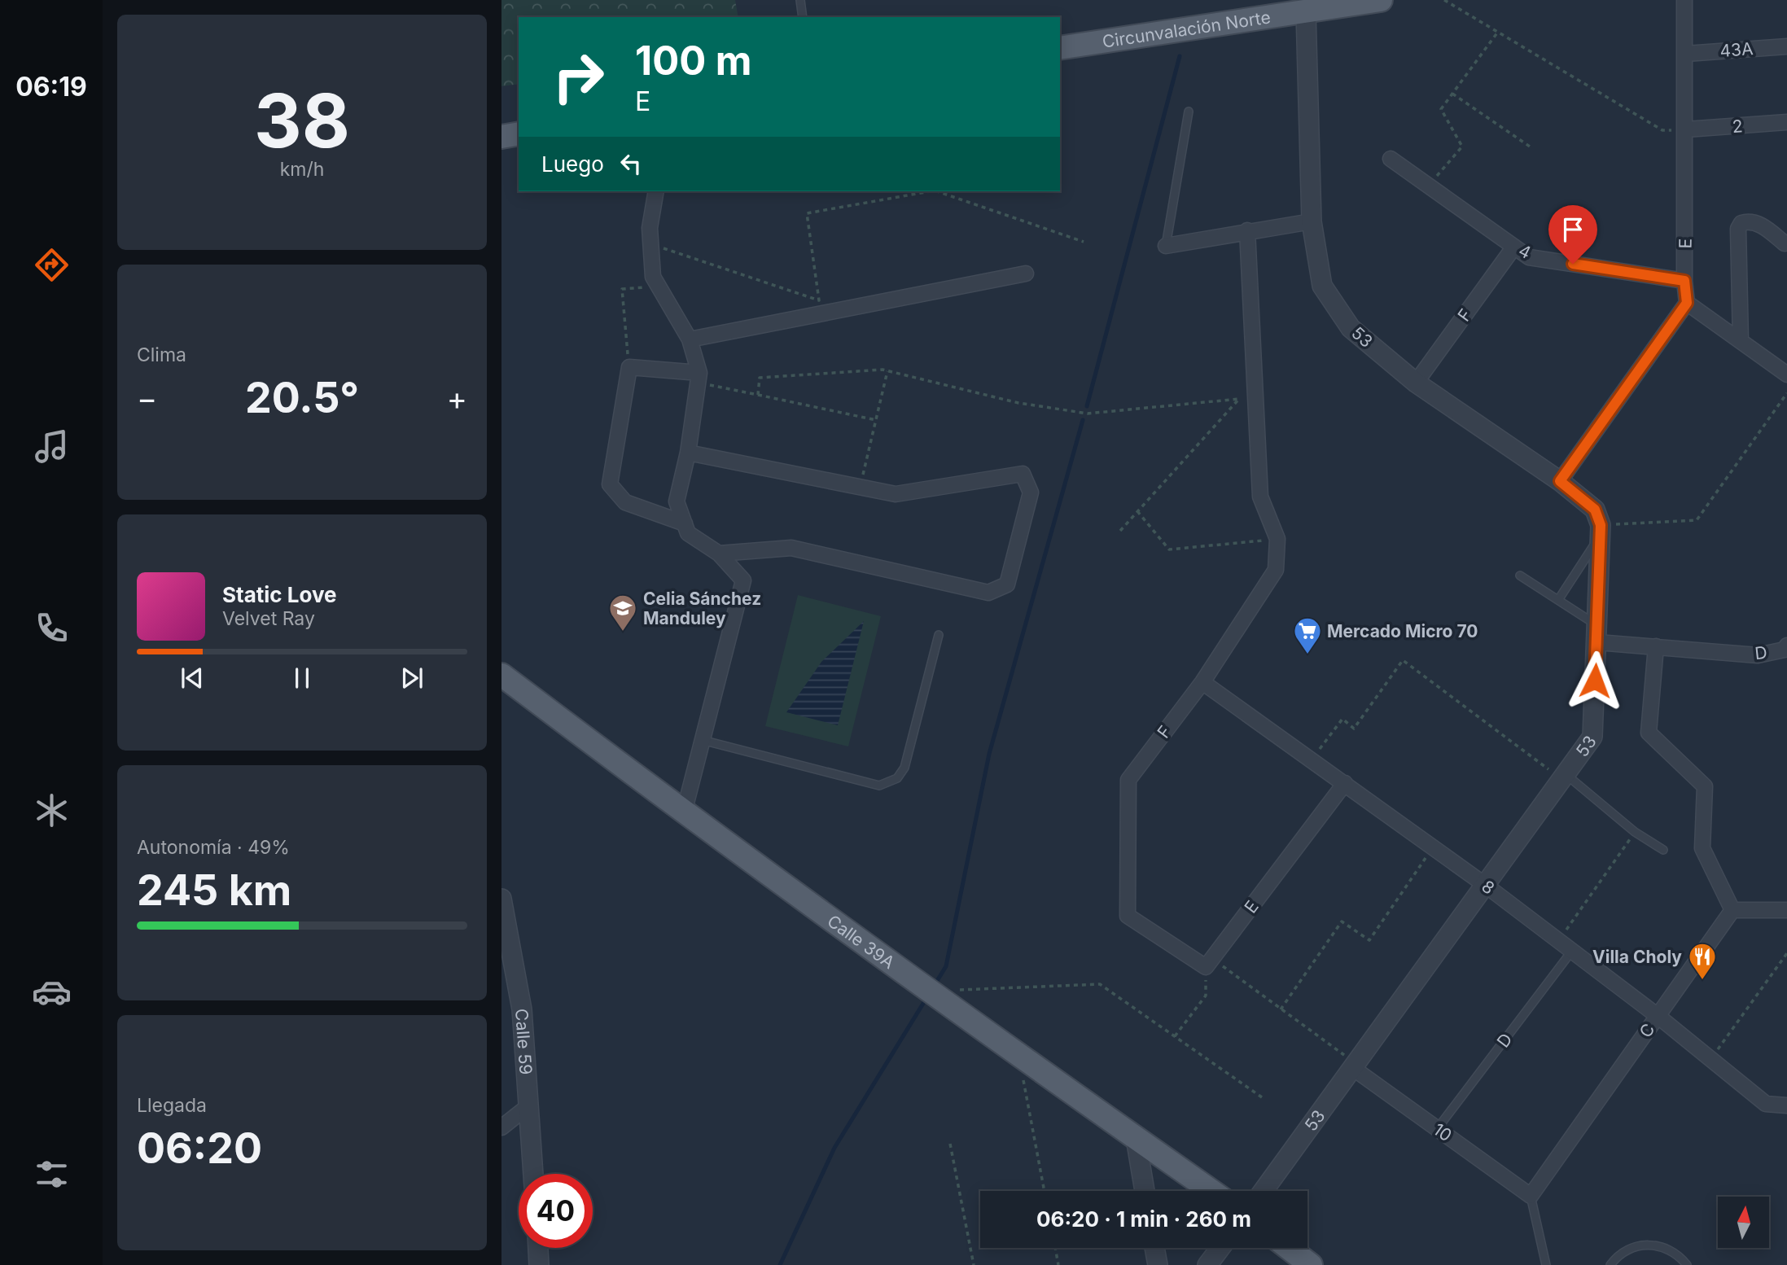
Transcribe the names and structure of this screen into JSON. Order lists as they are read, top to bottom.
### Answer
{
  "streets": {
    "main road": ["Circunvalación Norte", "Calle 39A"],
    "street": [
      "43A",
      "2",
      "E",
      "4",
      "F",
      "53",
      "D",
      "8",
      "C",
      "Calle 59",
      "10"
    ]
  },
  "crossings": [
    ["Circunvalación Norte", "53"],
    ["43A", "E"],
    ["2", "E"],
    ["E", "4"],
    ["E", "F"],
    ["E", "8"],
    ["4", "F"],
    ["F", "53"],
    ["F", "8"],
    ["53", "D"],
    ["53", "8"],
    ["53", "10"],
    ["D", "8"],
    ["D", "10"],
    ["8", "C"],
    ["C", "10"]
  ],
  "places": {
    "school or university": ["Celia Sánchez Manduley"],
    "supermarket": ["Mercado Micro 70"],
    "restaurant": ["Villa Choly"]
  },
  "north": "top",
  "page": {
    "tabs": "06:19",
    "tile": [
      ["38", "km/h"],
      "Clima",
      ["Autonomía · 49%", "245 km"],
      ["Llegada", "06:20"]
    ],
    "turn": ["100 m", "E"],
    "then": "Luego",
    "heat": ["−", "20.5°", "+"],
    "song": ["Static Love", "Velvet Ray"],
    "limit": "40",
    "trip": "06:20 · 1 min · 260 m"
  }
}
